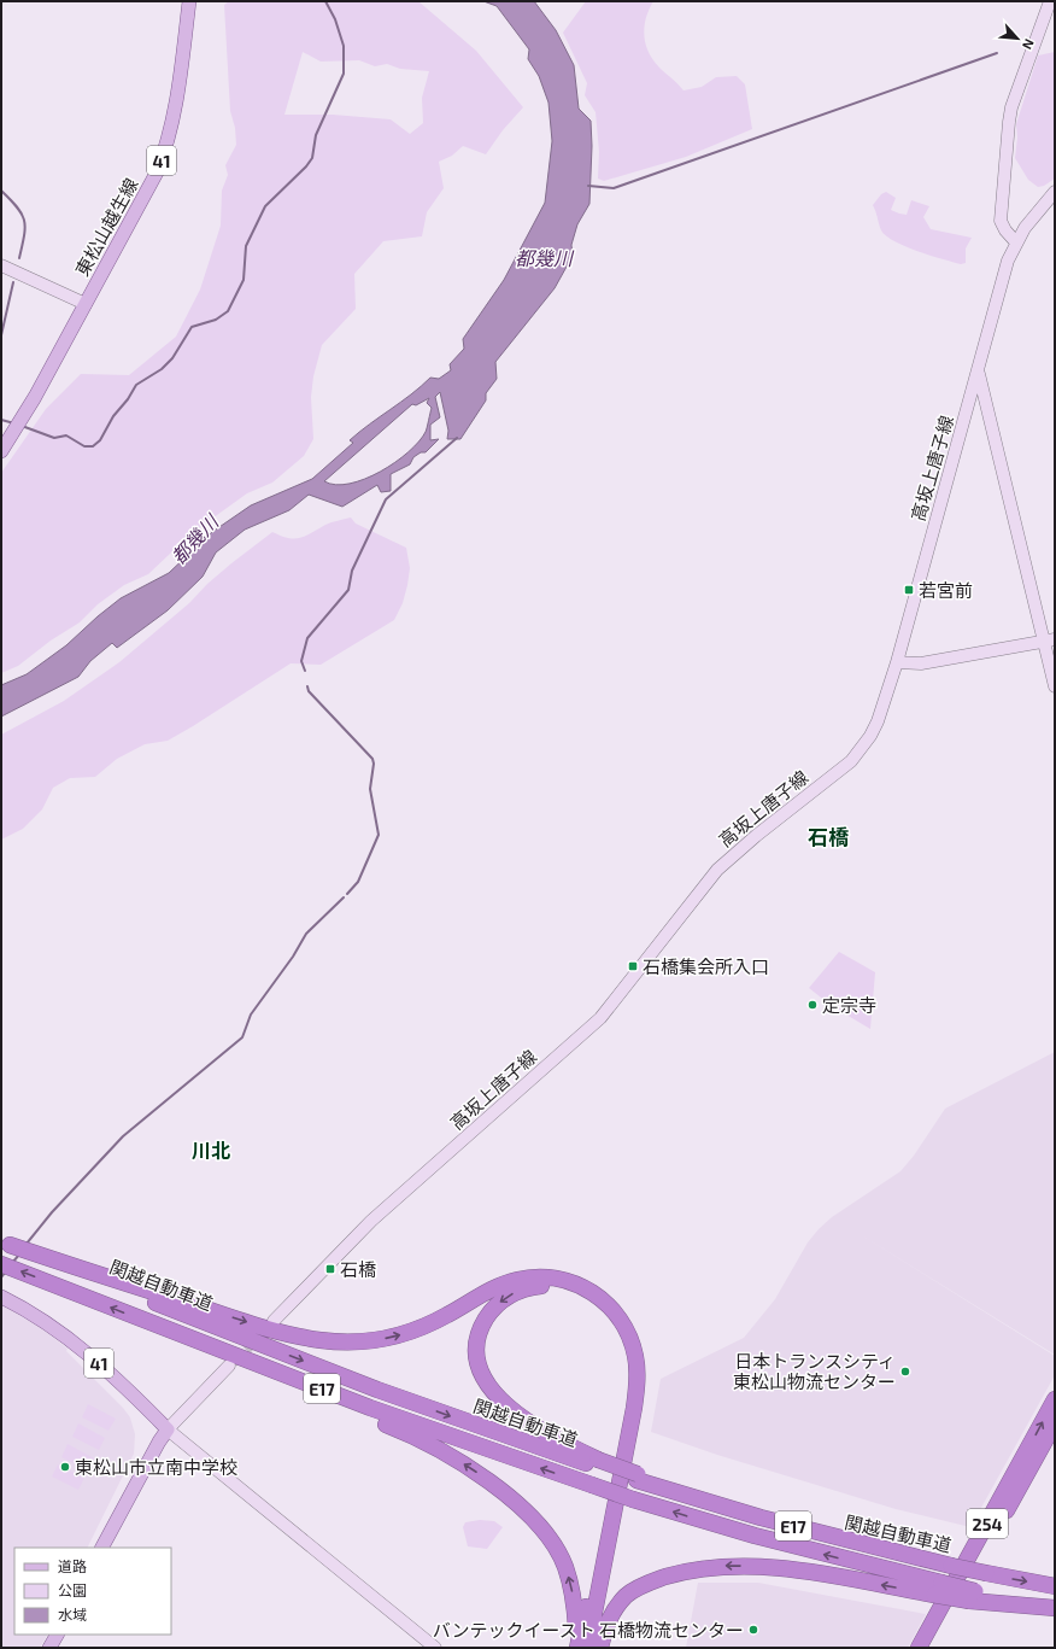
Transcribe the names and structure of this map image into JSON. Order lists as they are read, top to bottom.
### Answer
{
  "streets": {
    "highway": ["関越自動車道", "E17", "254"],
    "main road": ["41", "東松山越生線", "高坂上唐子線"]
  },
  "districts": ["石橋", "川北"],
  "water": ["都幾川"],
  "places": {
    "transit": ["若宮前", "石橋集会所入口", "石橋"],
    "other": [
      "定宗寺",
      "日本トランスシティ 東松山物流センター",
      "東松山市立南中学校",
      "バンテックイースト 石橋物流センター"
    ]
  },
  "legend": ["道路", "公園", "水域"],
  "north": "bottom right"
}
